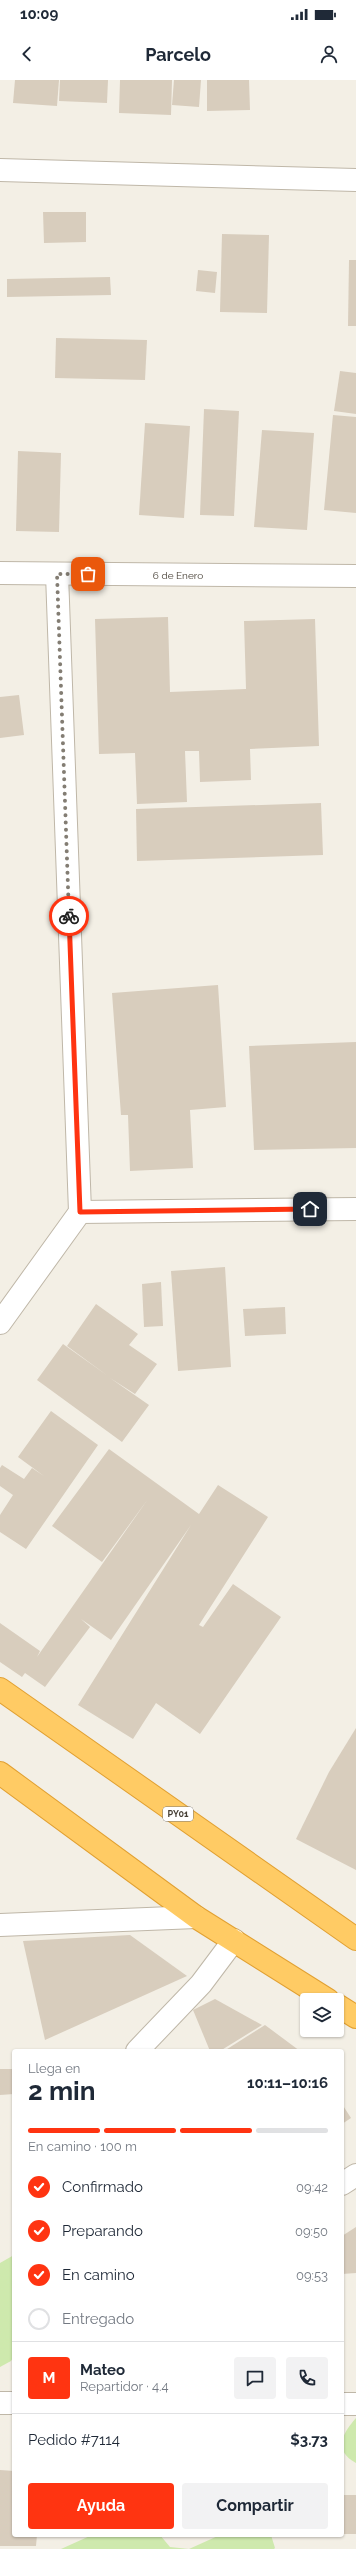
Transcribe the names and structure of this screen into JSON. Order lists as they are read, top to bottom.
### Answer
{
  "streets": {
    "highway": ["PY01"],
    "street": ["6 de Enero"]
  },
  "page": {
    "status": "10:09",
    "header": "Parcelo",
    "heading": ["2 min", "Llega en", "10:11–10:16"],
    "panel": [
      "Mateo",
      "Repartidor · 4.4",
      "Pedido #7114",
      "$3.73"
    ],
    "bar": "En camino · 100 m",
    "list": [
      ["Confirmado", "09:42"],
      ["Preparando", "09:50"],
      ["En camino", "09:53"],
      "Entregado"
    ],
    "round": "M",
    "buttons": ["Ayuda", "Compartir"]
  }
}
